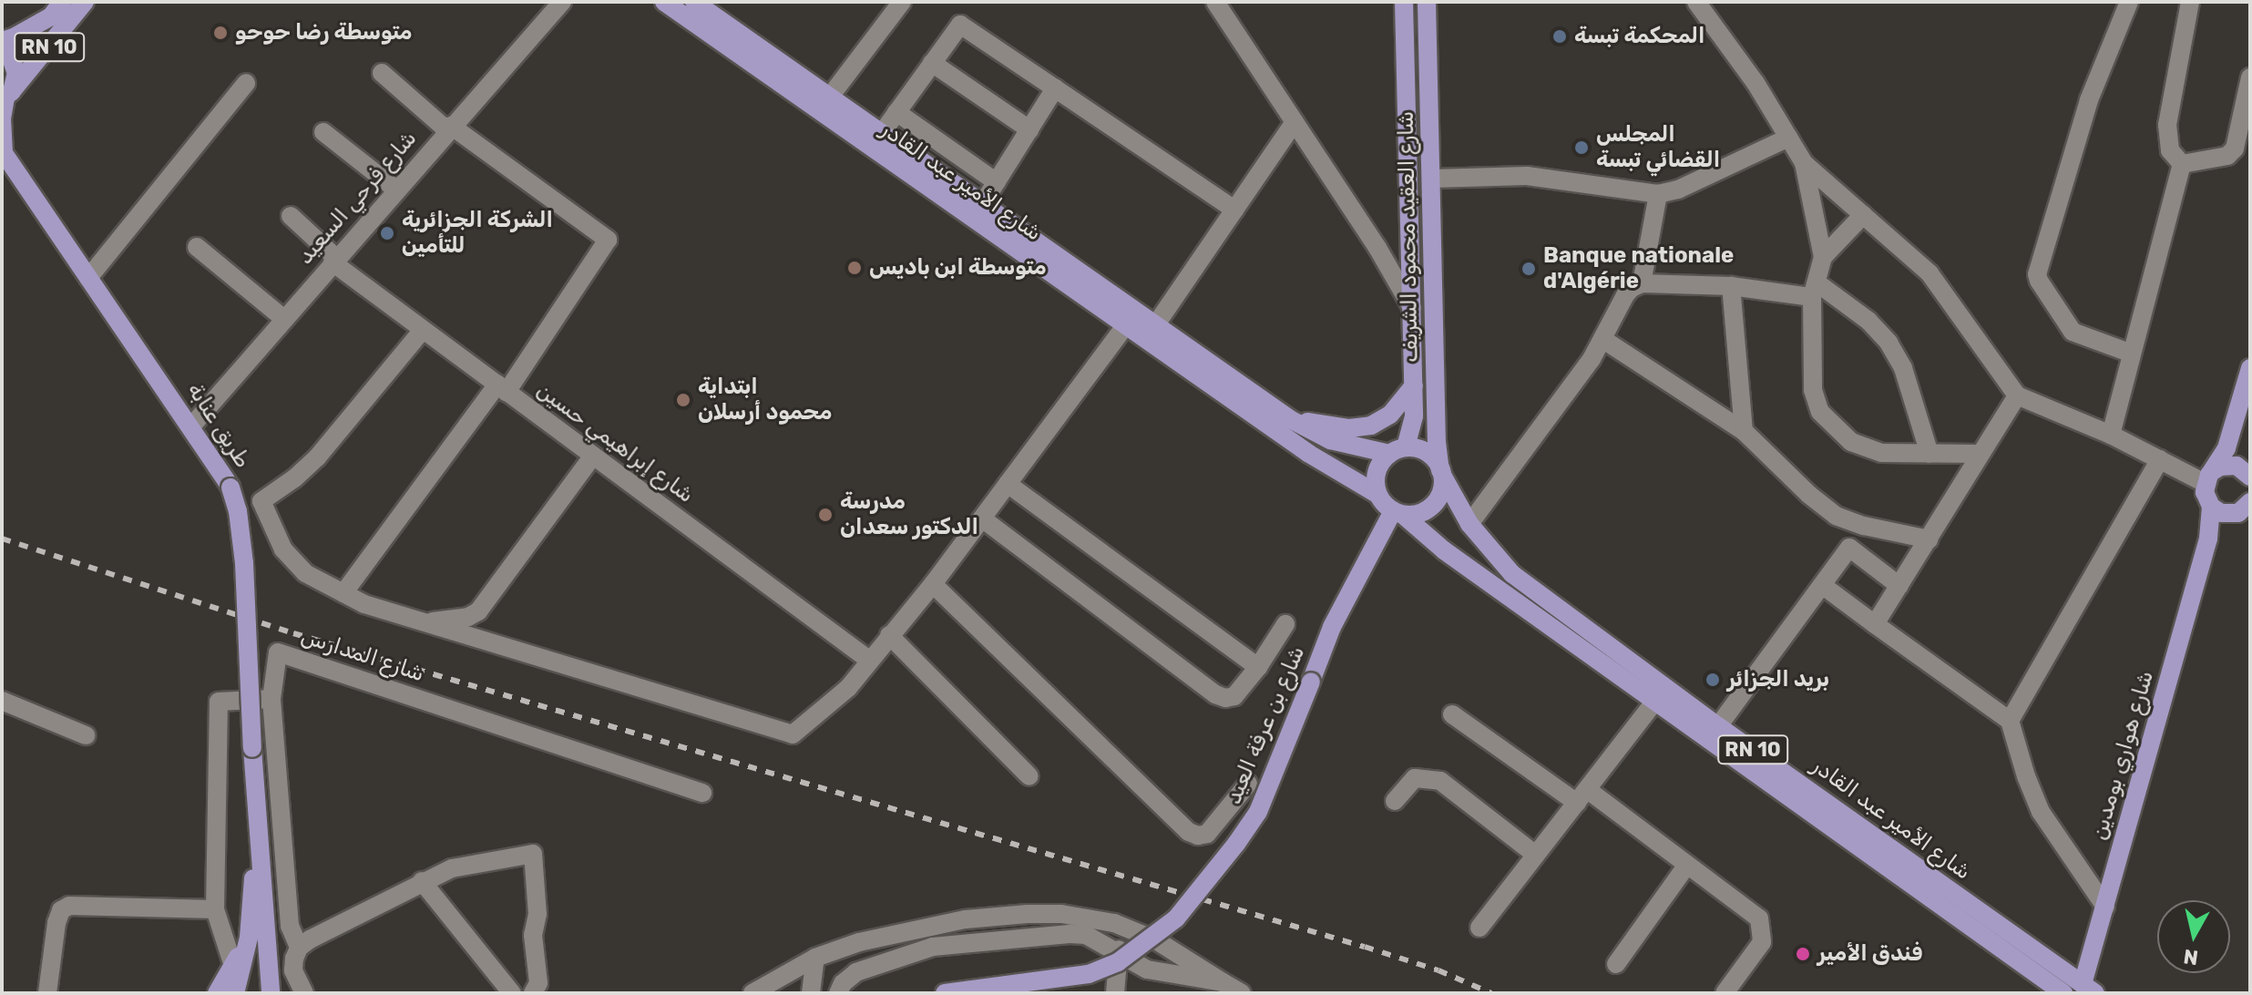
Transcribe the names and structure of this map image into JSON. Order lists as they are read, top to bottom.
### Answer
{
  "streets": {
    "main road": [
      "RN 10",
      "شارع الأمير عبد القادر",
      "شارع العقيد محمود الشريف",
      "طريق عنابة",
      "شارع بن عرفة العيد",
      "شارع هواري بومدين"
    ],
    "street": ["شارع فرحي السعيد", "شارع إبراهيمي حسين", "شارع المدارس"]
  },
  "crossings": [
    ["RN 10", "طريق عنابة"],
    ["شارع الأمير عبد القادر", "شارع العقيد محمود الشريف"],
    ["شارع الأمير عبد القادر", "شارع بن عرفة العيد"],
    ["شارع الأمير عبد القادر", "شارع هواري بومدين"],
    ["شارع فرحي السعيد", "طريق عنابة"],
    ["شارع فرحي السعيد", "شارع إبراهيمي حسين"],
    ["شارع العقيد محمود الشريف", "شارع بن عرفة العيد"]
  ],
  "places": [
    "متوسطة رضا حوحو",
    "المحكمة تبسة",
    "المجلس القضائي تبسة",
    "الشركة الجزائرية للتأمين",
    "متوسطة ابن باديس",
    "Banque nationale d'Algérie",
    "ابتداية محمود أرسلان",
    "مدرسة الدكتور سعدان",
    "بريد الجزائر",
    "فندق الأمير"
  ],
  "north": "bottom"
}
